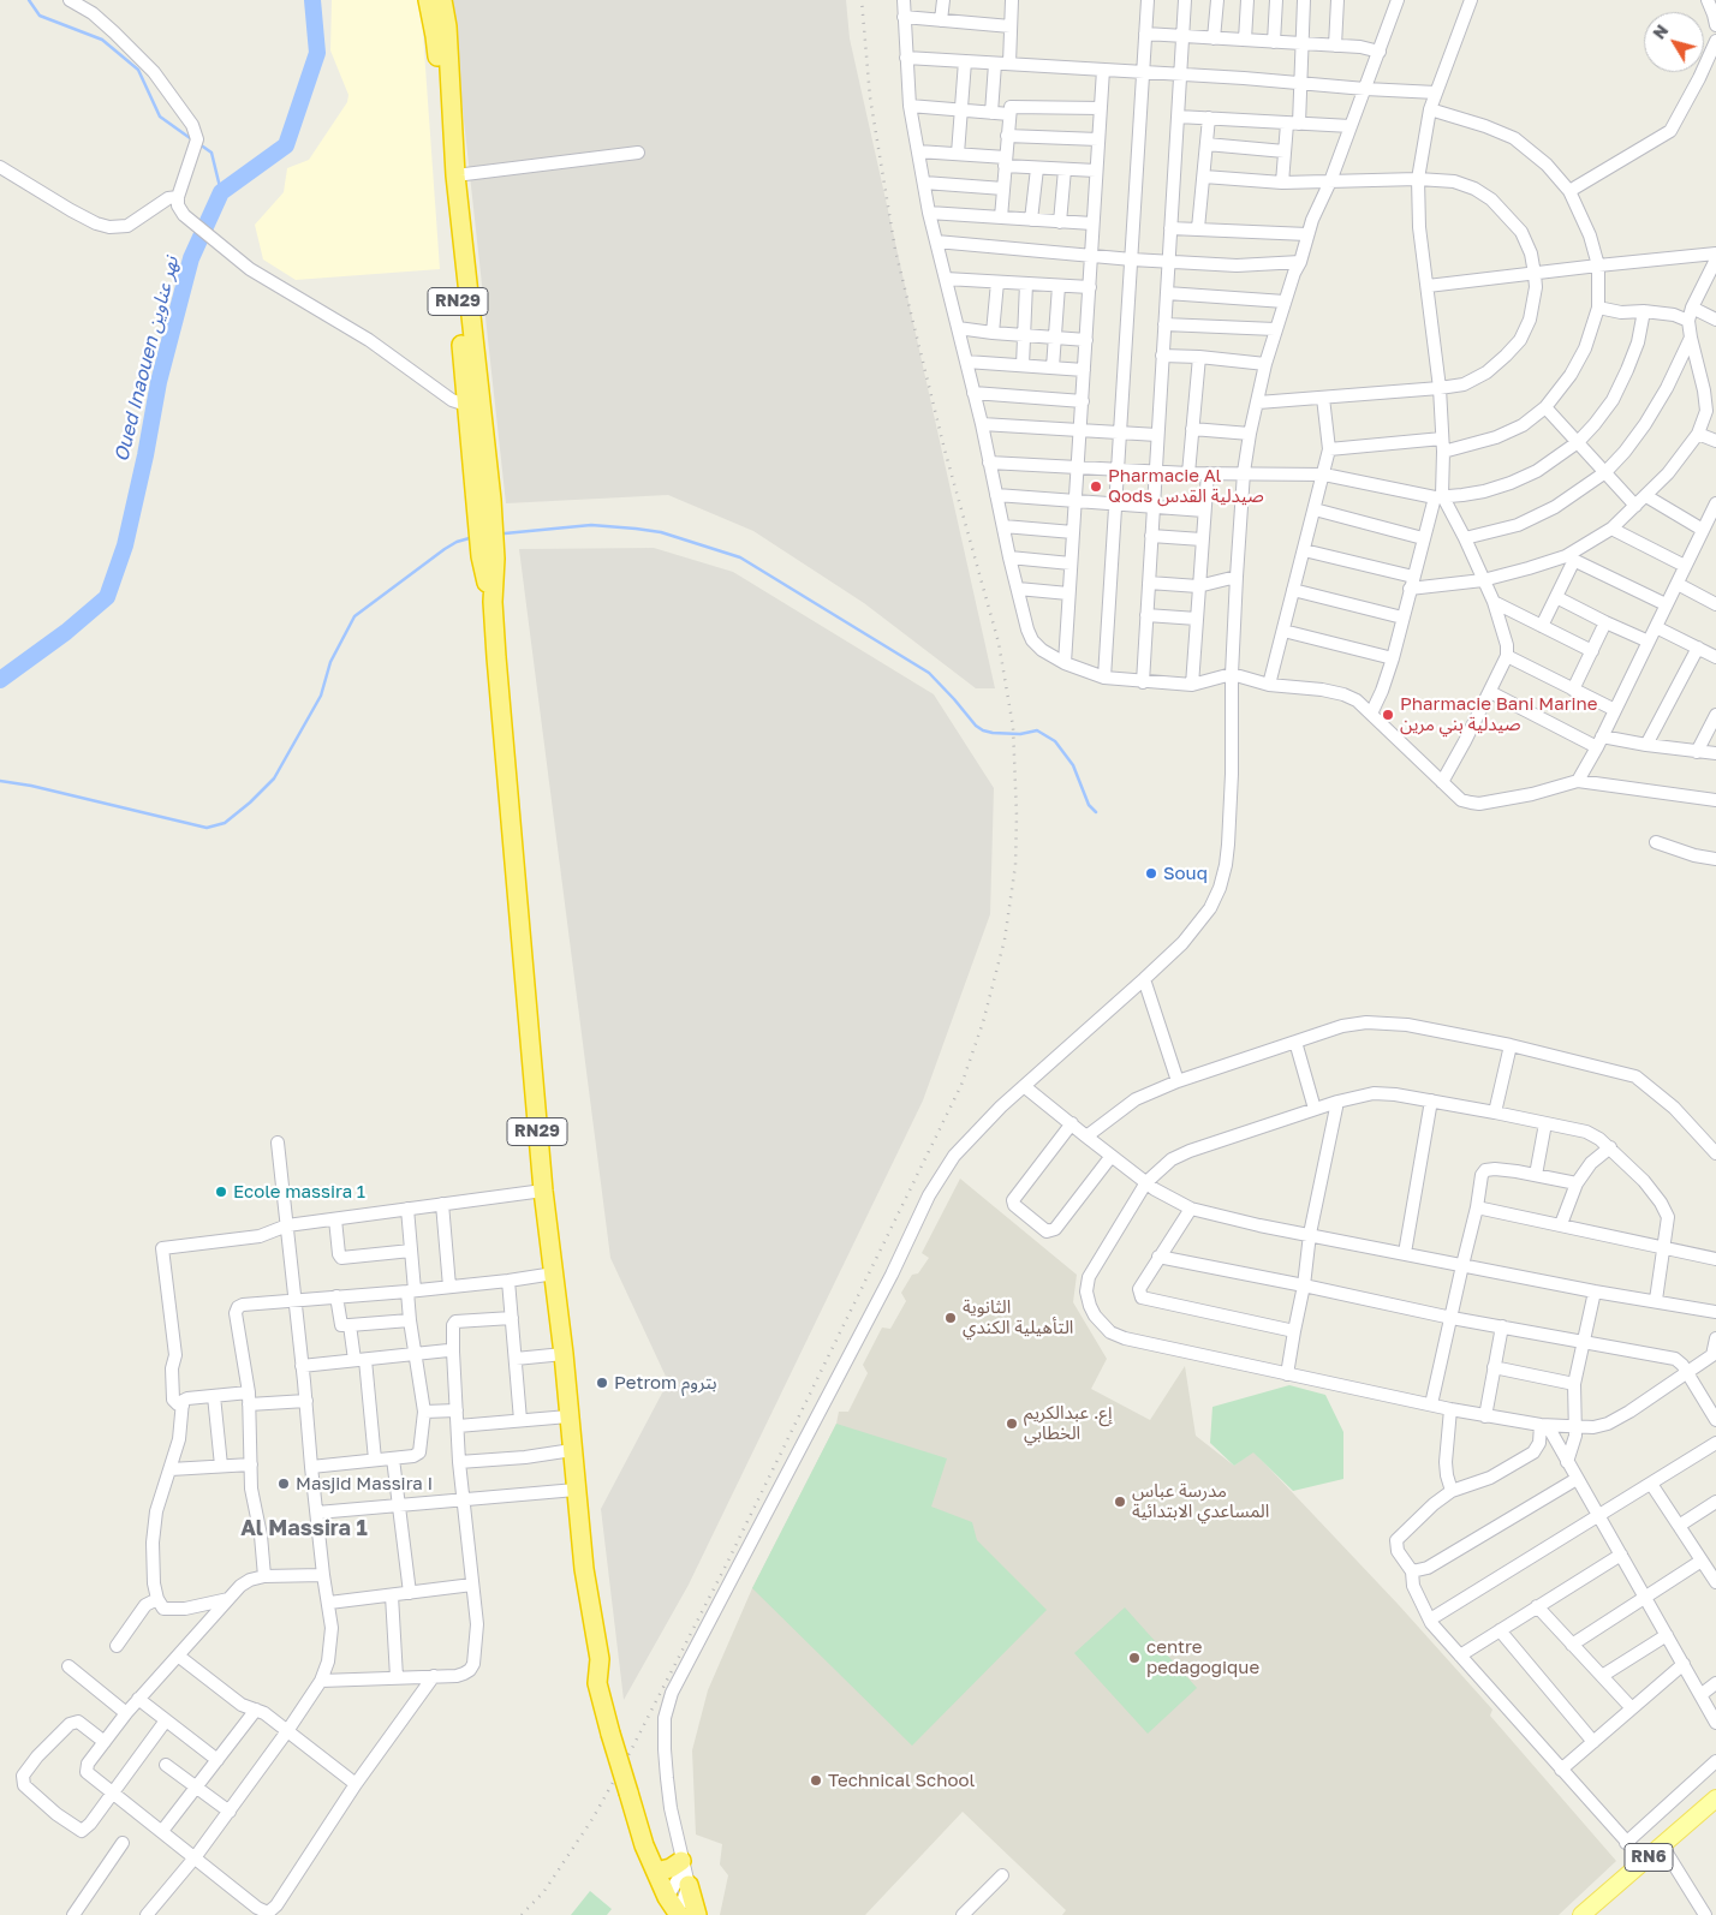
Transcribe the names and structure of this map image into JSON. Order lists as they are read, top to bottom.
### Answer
{
  "streets": {
    "highway": ["RN29"],
    "main road": ["RN6"]
  },
  "districts": ["Al Massira 1"],
  "water": ["Oued Inaouen نهر عناوين"],
  "places": [
    "Pharmacie Al Qods صيدلية القدس",
    "Pharmacie Bani Marine صيدلية بني مرين",
    "Souq",
    "Ecole massira 1",
    "الثانوية التأهيلية الكندي",
    "Petrom بتروم",
    "إع. عبدالكريم الخطابي",
    "Masjid Massira I",
    "مدرسة عباس المساعدي الابتدائية",
    "centre pedagogique",
    "Technical School"
  ],
  "north": "top left"
}
